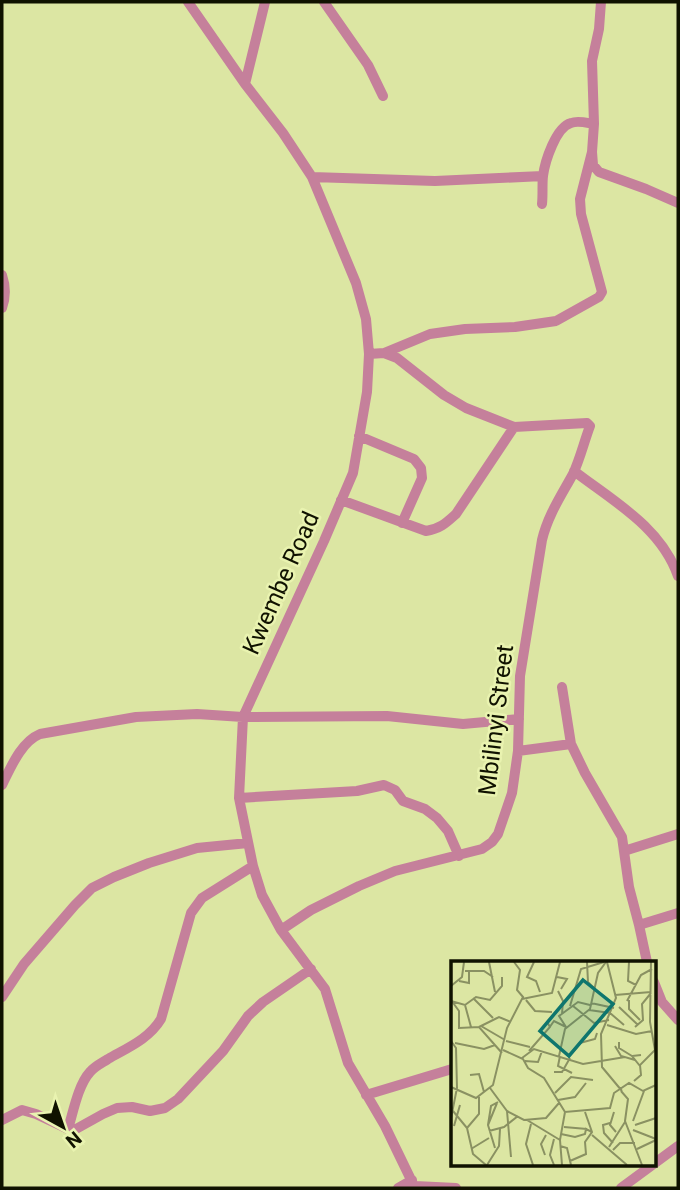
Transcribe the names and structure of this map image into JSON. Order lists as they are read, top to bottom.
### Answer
{
  "streets": {
    "street": ["Kwembe Road", "Mbilinyi Street"]
  },
  "crossings": [
    ["Kwembe Road", "Mbilinyi Street"]
  ],
  "north": "bottom right"
}
